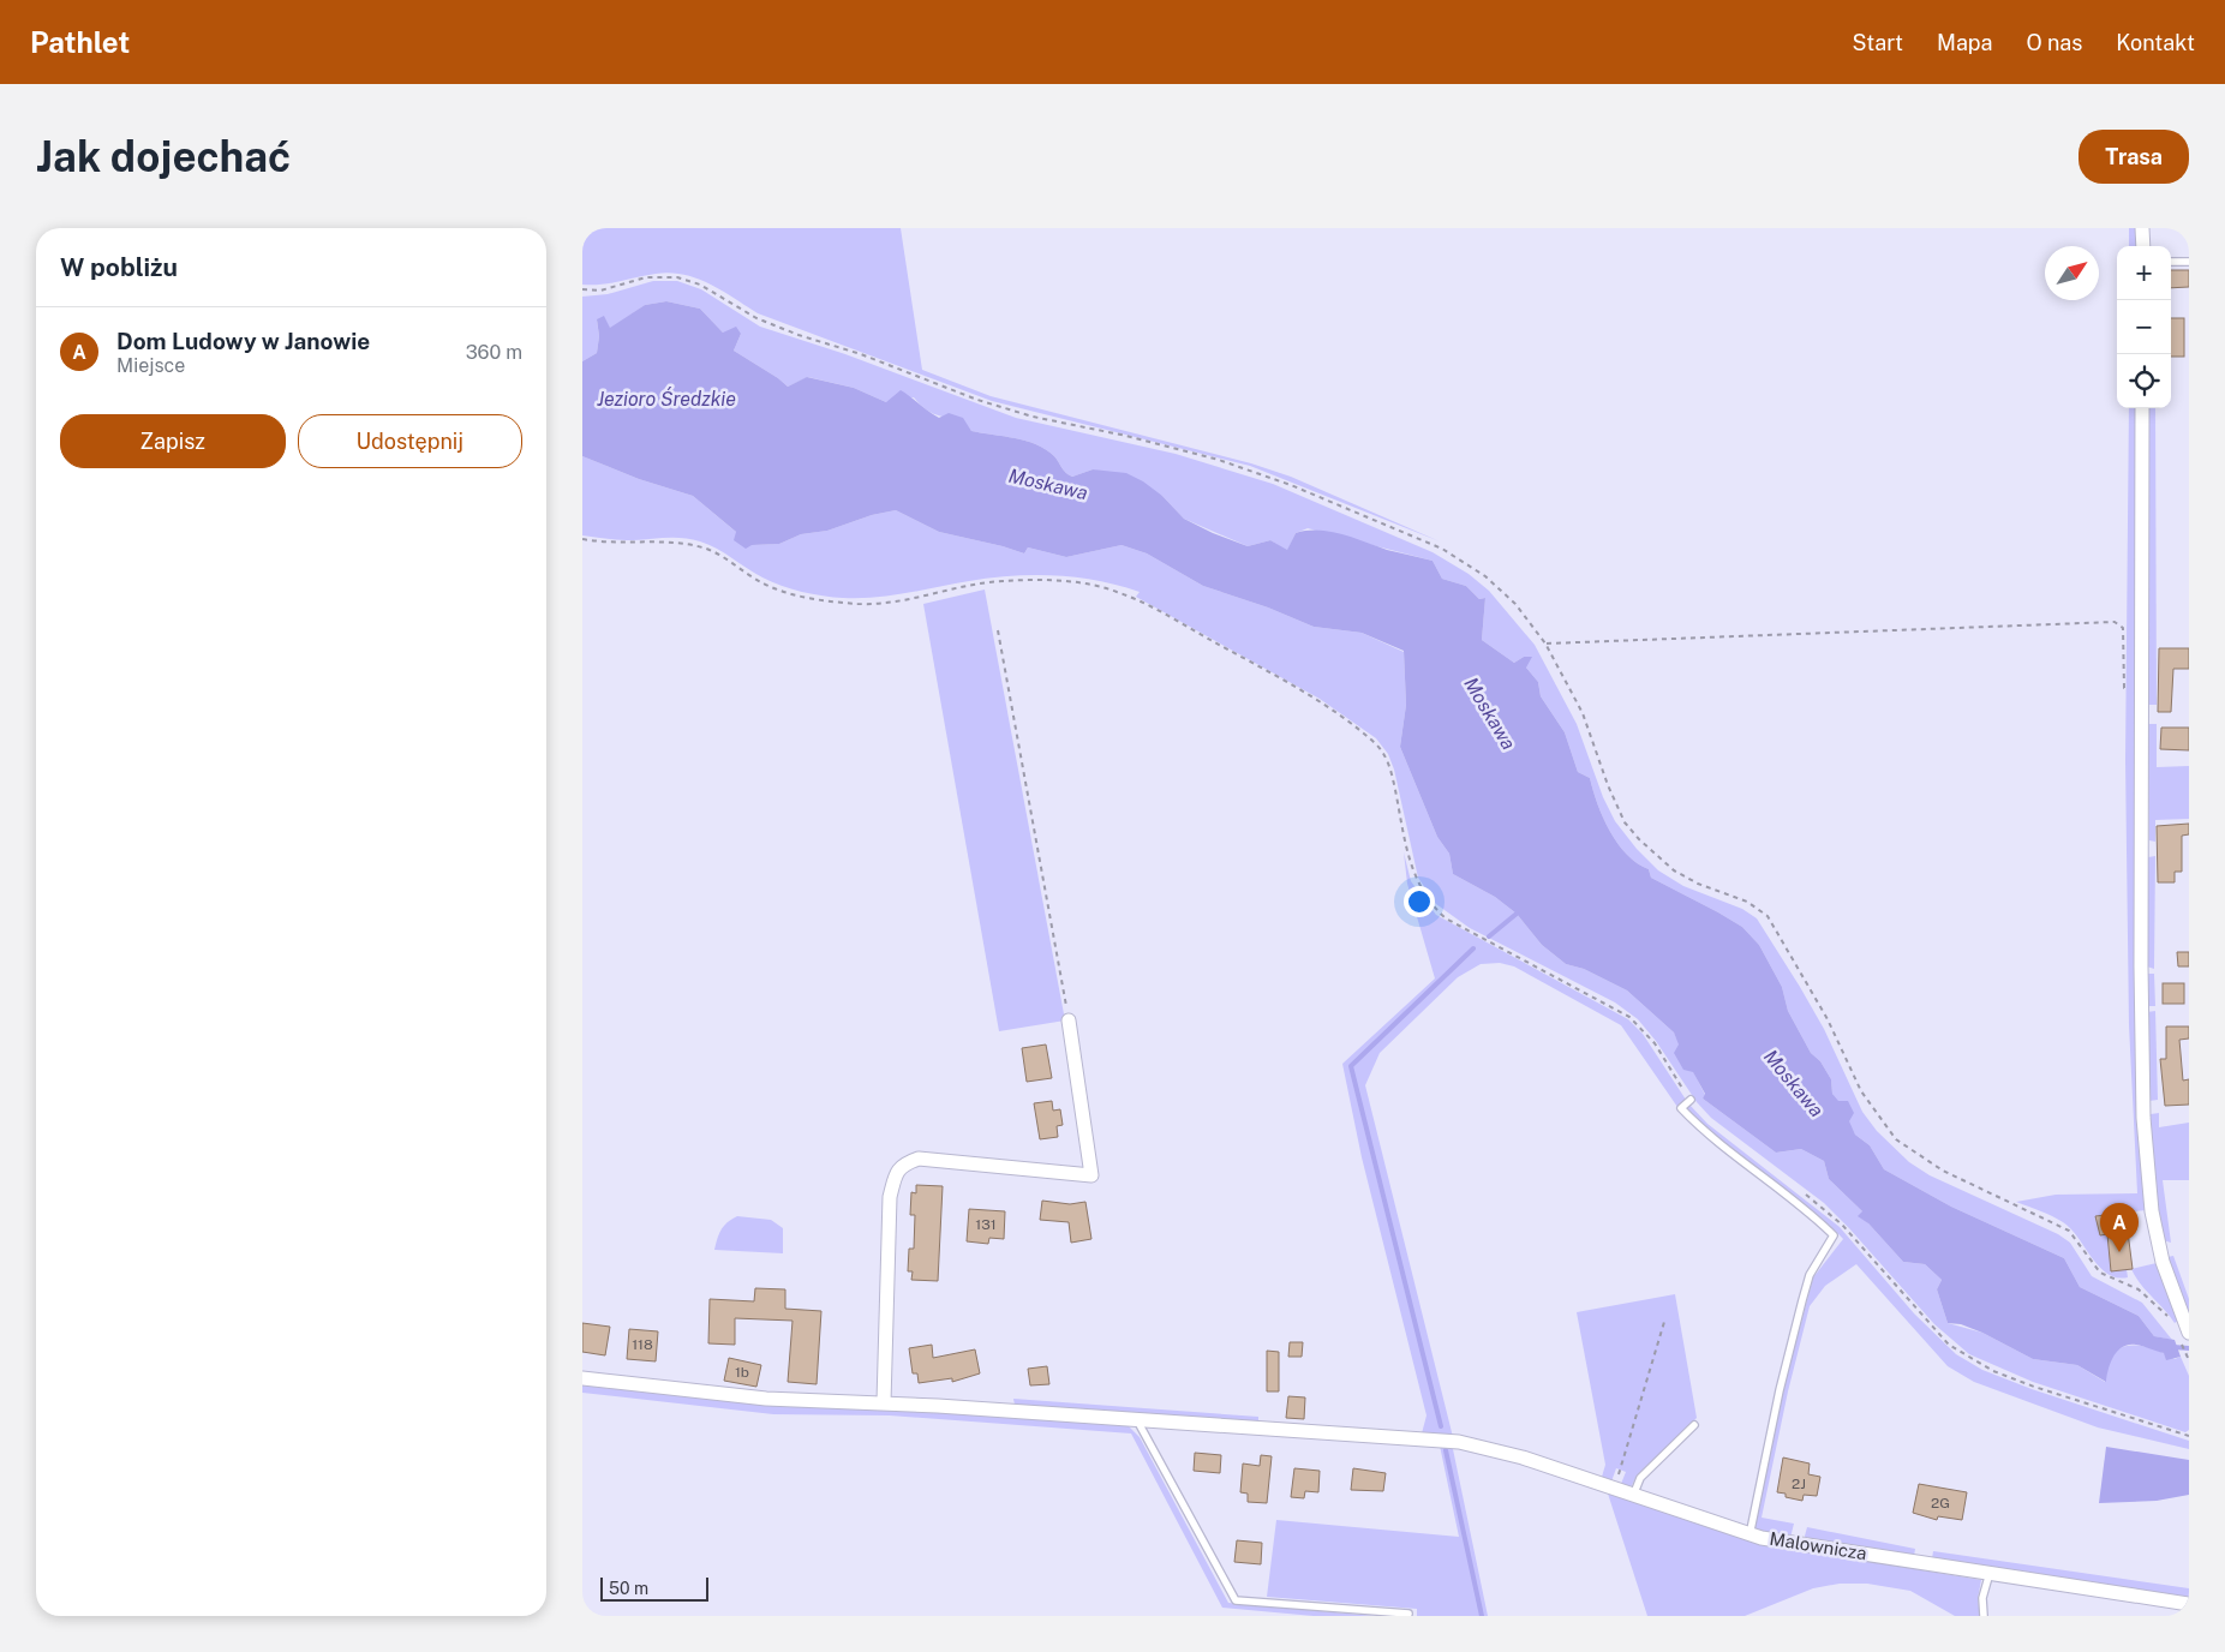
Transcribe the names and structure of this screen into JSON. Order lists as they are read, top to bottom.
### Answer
{
  "streets": {
    "street": ["Malownicza"]
  },
  "water": ["Jezioro Średzkie", "Moskawa"],
  "house_numbers": [
    "131",
    "118",
    "1b",
    "2J",
    "2G"
  ],
  "scale_bar": "50 m",
  "north": "top right",
  "page": {
    "header": "Pathlet",
    "nav": [
      "Start",
      "Mapa",
      "O nas",
      "Kontakt"
    ],
    "buttons": [
      "Trasa",
      ["Zapisz", "Udostępnij"]
    ],
    "title": "Jak dojechać",
    "heading": "W pobliżu",
    "map_buttons": ["+", "−"],
    "list": [
      {
        "mark": "A",
        "name": "Dom Ludowy w Janowie",
        "note": "Miejsce",
        "value": "360 m"
      }
    ],
    "pins": "A",
    "scale": "50 m"
  }
}
